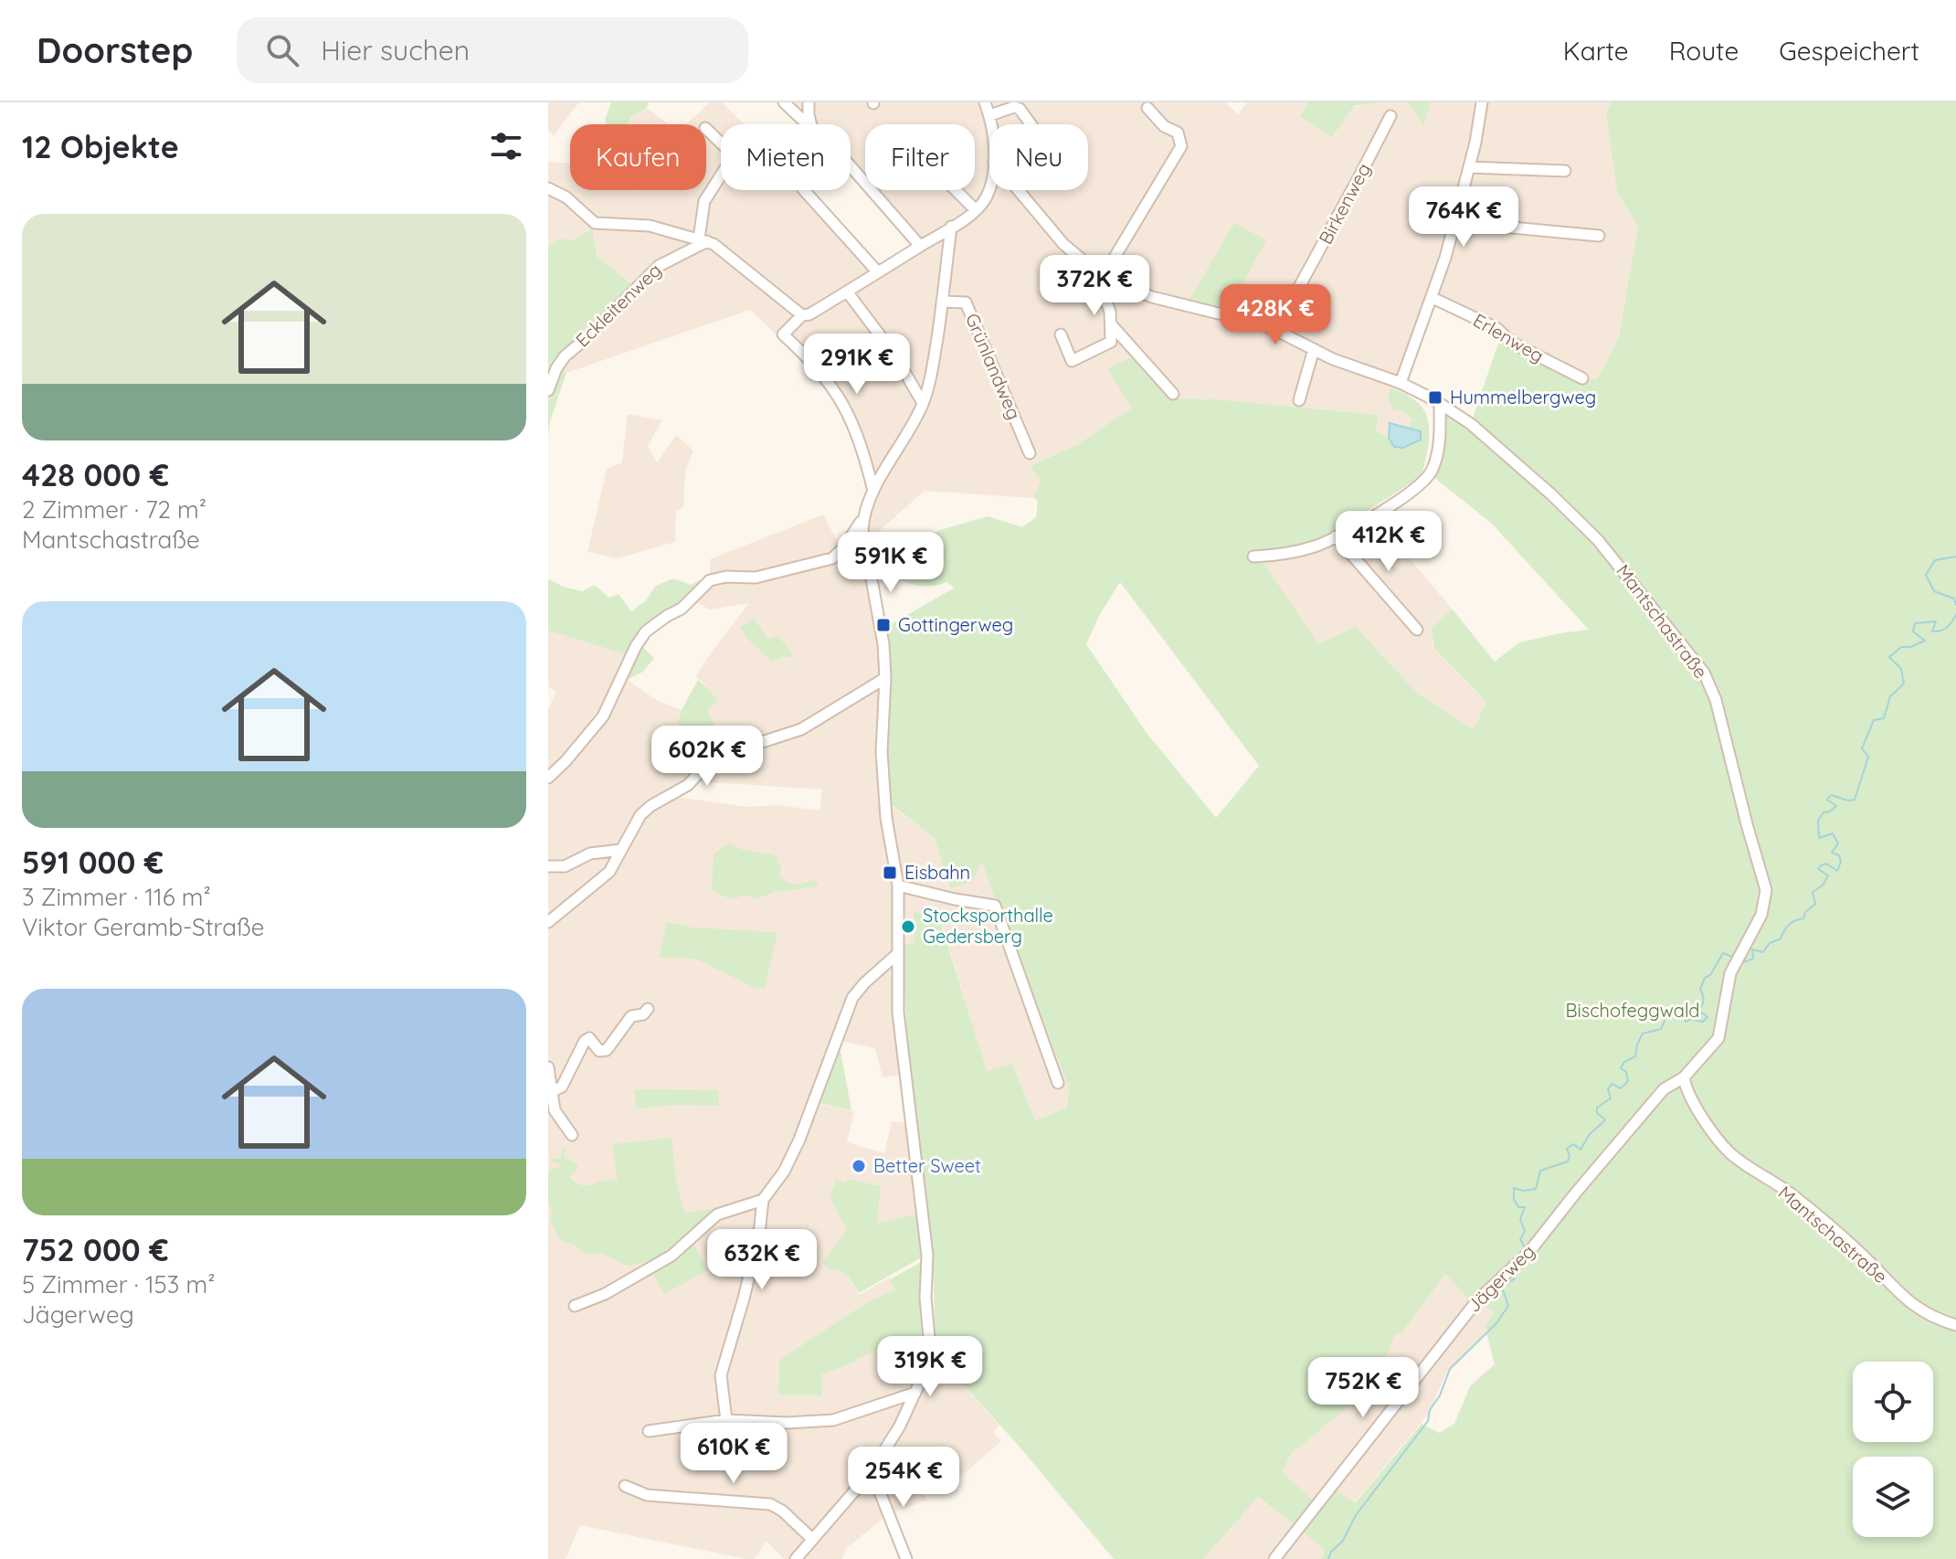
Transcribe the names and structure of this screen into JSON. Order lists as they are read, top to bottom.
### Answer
{
  "streets": {
    "street": [
      "Birkenweg",
      "Eckleitenweg",
      "Erlenweg",
      "Grünlandweg",
      "Mantschastraße",
      "Jägerweg"
    ]
  },
  "crossings": [
    ["Birkenweg", "Mantschastraße"],
    ["Mantschastraße", "Jägerweg"]
  ],
  "parks": ["Bischofeggwald"],
  "places": {
    "transit": ["Hummelbergweg", "Gottingerweg", "Eisbahn"],
    "other": ["Stocksporthalle Gedersberg", "Better Sweet"]
  },
  "page": {
    "header": "Doorstep",
    "search": "Hier suchen",
    "nav": ["Karte", "Route", "Gespeichert"],
    "heading": "12 Objekte",
    "chip": [
      "Kaufen",
      "Mieten",
      "Filter",
      "Neu"
    ],
    "price": [
      "764K €",
      "372K €",
      "428K €",
      "291K €",
      "412K €",
      "591K €",
      "602K €",
      "632K €",
      "319K €",
      "752K €",
      "610K €",
      "254K €"
    ],
    "list": [
      {
        "name": "428 000 €",
        "note": "2 Zimmer · 72 m² · Mantschastraße"
      },
      {
        "name": "591 000 €",
        "note": "3 Zimmer · 116 m² · Viktor Geramb-Straße"
      },
      {
        "name": "752 000 €",
        "note": "5 Zimmer · 153 m² · Jägerweg"
      }
    ]
  }
}
